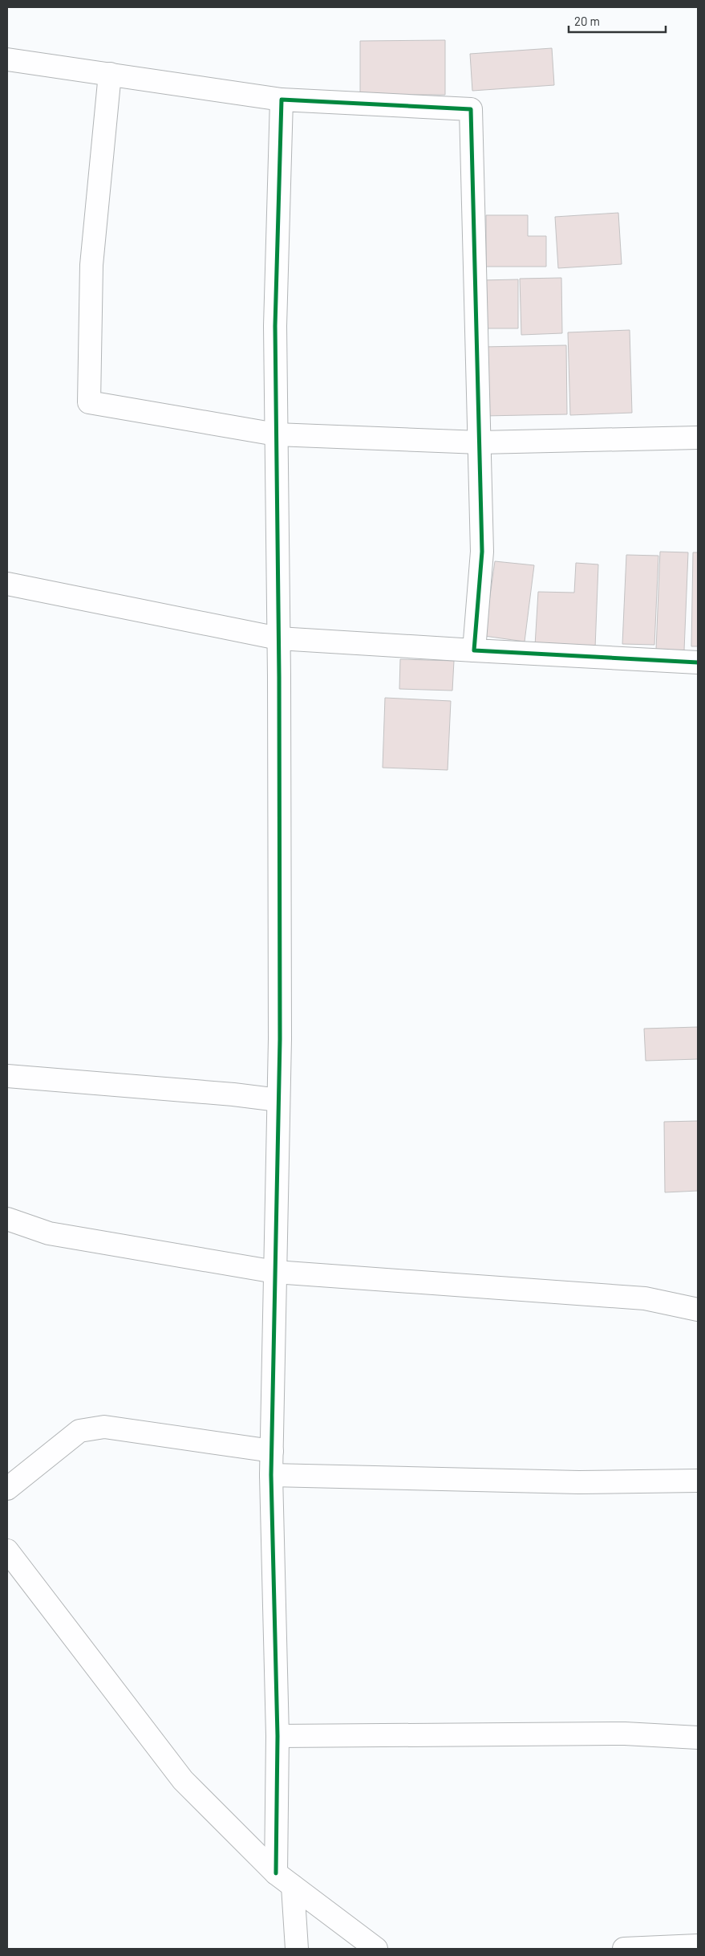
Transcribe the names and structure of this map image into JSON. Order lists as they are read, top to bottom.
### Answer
{
  "scale_bar": "20 m"
}
